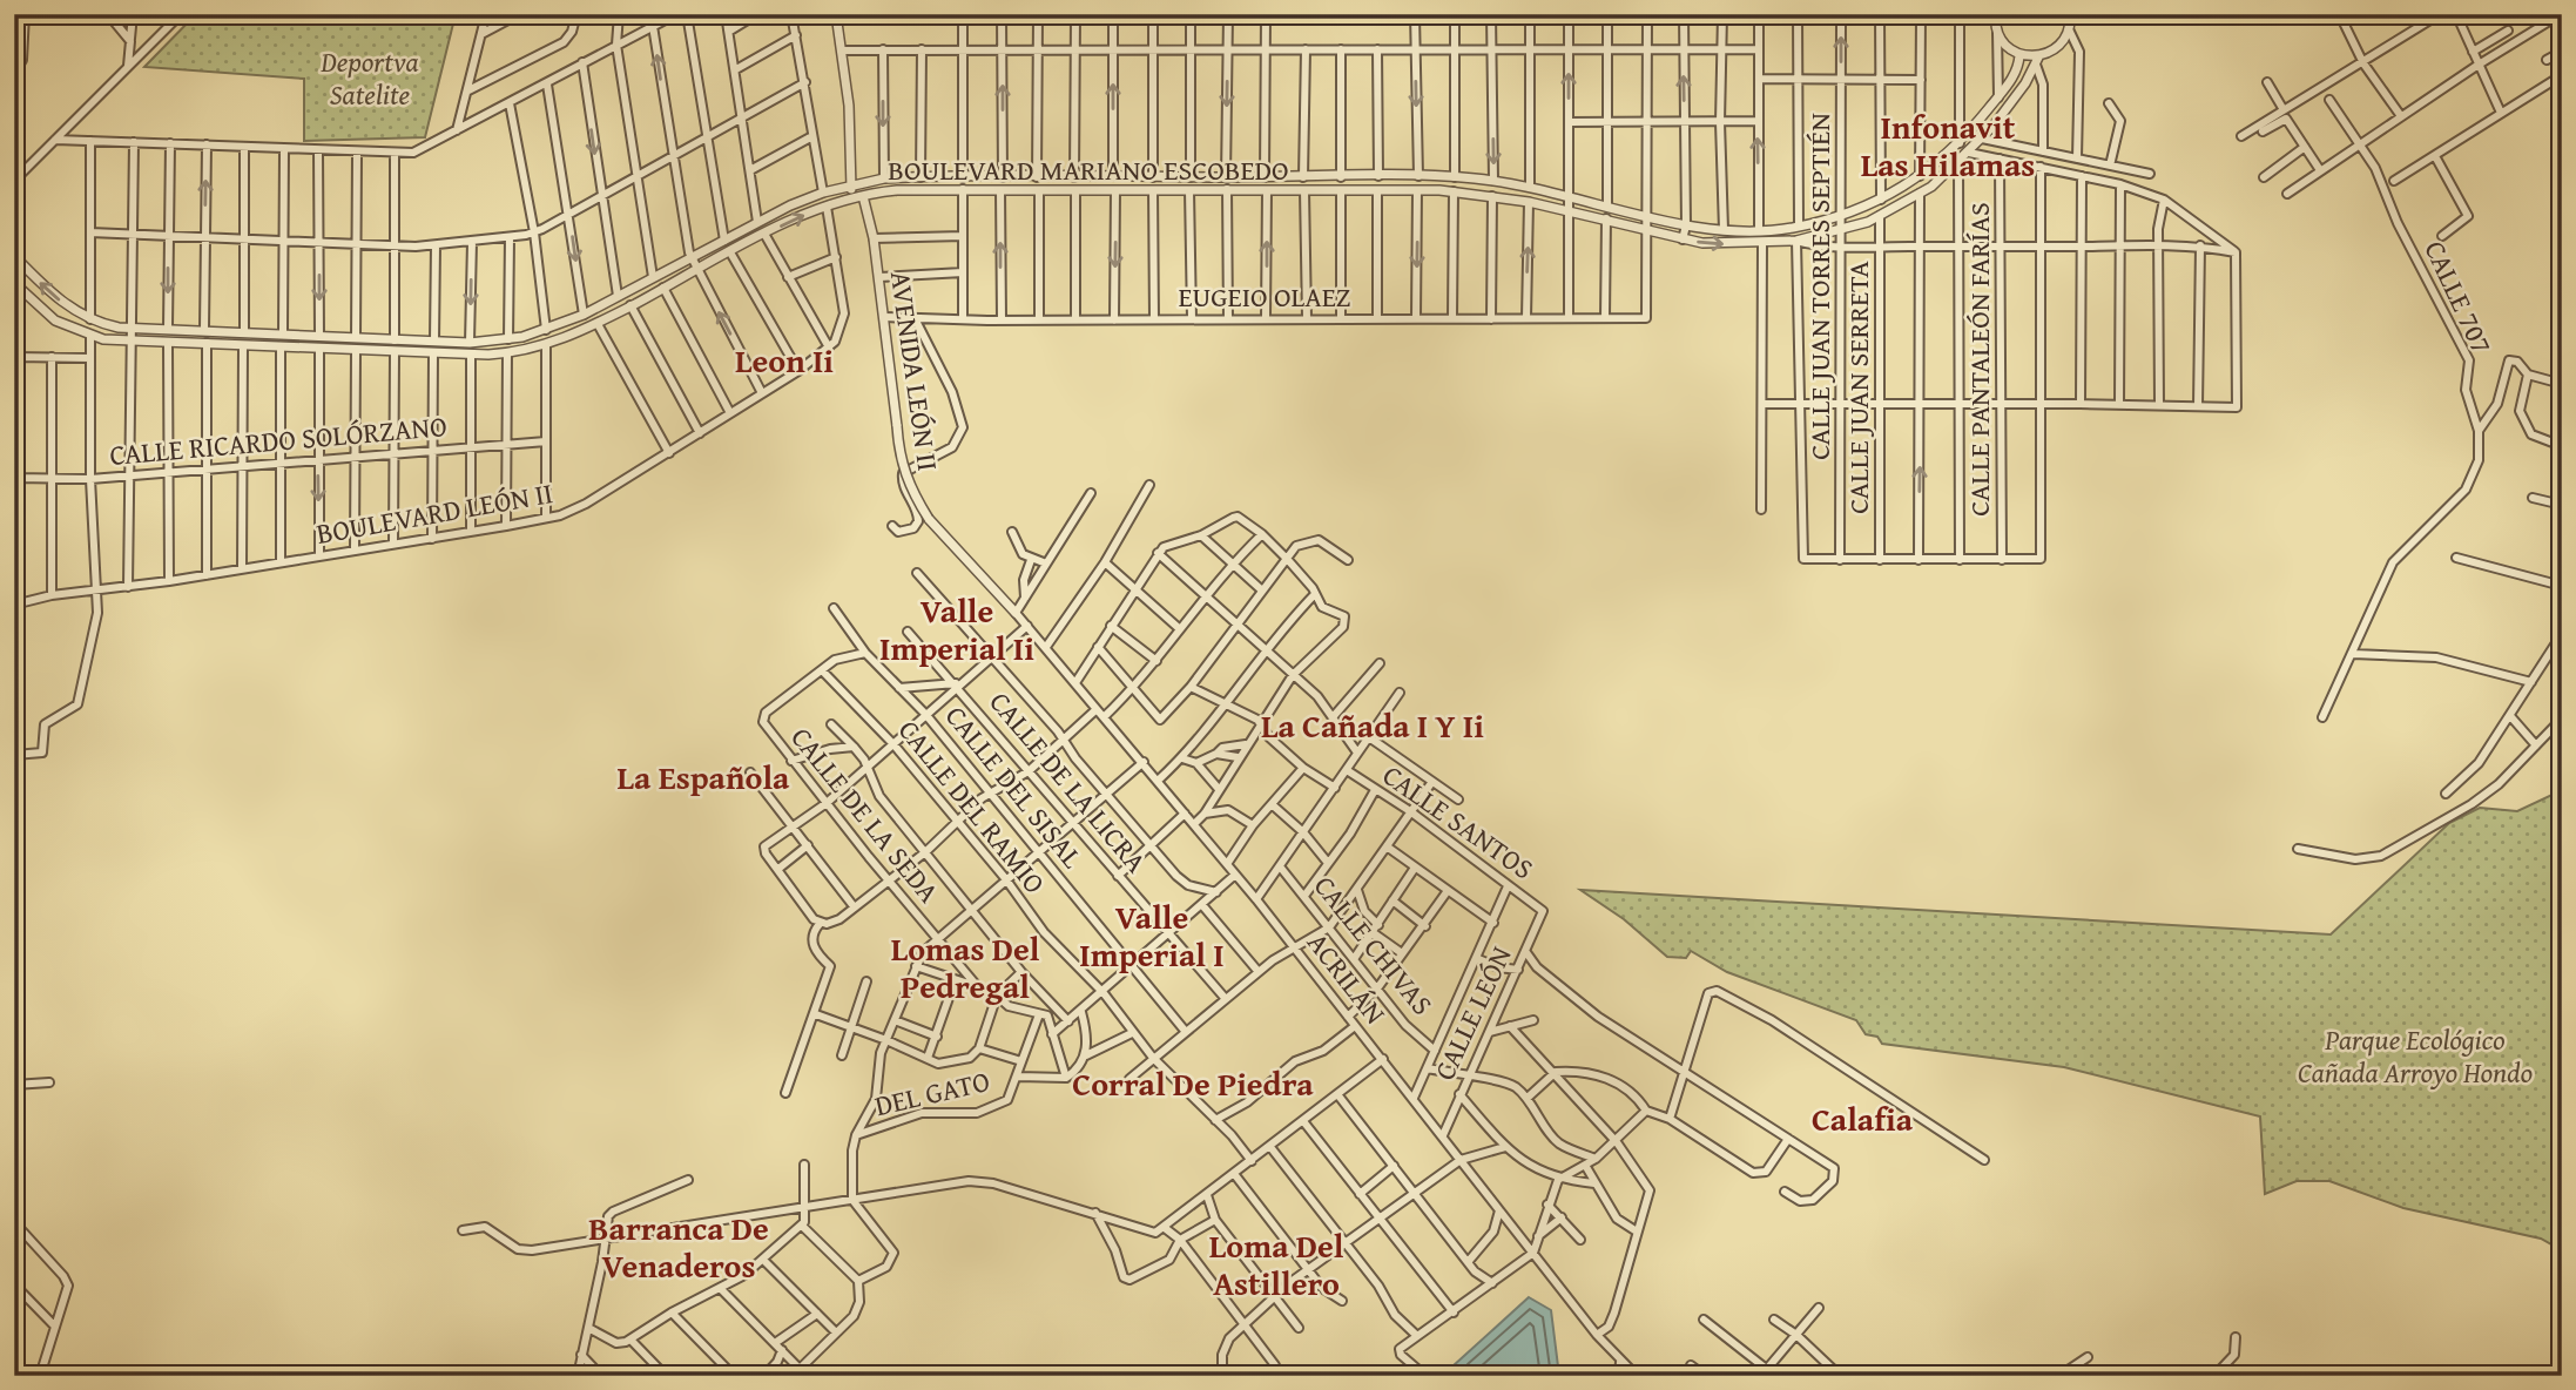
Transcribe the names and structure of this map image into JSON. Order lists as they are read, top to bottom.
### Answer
{
  "streets": {
    "street": [
      "BOULEVARD MARIANO ESCOBEDO",
      "CALLE JUAN TORRES SEPTIÉN",
      "EUGEIO OLAEZ",
      "CALLE 707",
      "CALLE PANTALEÓN FARÍAS",
      "AVENIDA LEÓN II",
      "CALLE JUAN SERRETA",
      "CALLE RICARDO SOLÓRZANO",
      "BOULEVARD LEÓN II",
      "CALLE DE LA LICRA",
      "CALLE DEL SISAL",
      "CALLE DEL RAMIO",
      "CALLE DE LA SEDA",
      "CALLE SANTOS",
      "CALLE CHIVAS",
      "ACRILÁN",
      "CALLE LEÓN",
      "DEL GATO"
    ]
  },
  "crossings": [
    ["BOULEVARD MARIANO ESCOBEDO", "CALLE JUAN TORRES SEPTIÉN"],
    ["BOULEVARD MARIANO ESCOBEDO", "EUGEIO OLAEZ"],
    ["BOULEVARD MARIANO ESCOBEDO", "AVENIDA LEÓN II"],
    ["BOULEVARD MARIANO ESCOBEDO", "CALLE JUAN SERRETA"],
    ["EUGEIO OLAEZ", "AVENIDA LEÓN II"],
    ["AVENIDA LEÓN II", "ACRILÁN"],
    ["CALLE DEL RAMIO", "CALLE DE LA SEDA"],
    ["CALLE SANTOS", "CALLE LEÓN"],
    ["ACRILÁN", "CALLE LEÓN"]
  ],
  "districts": [
    "Infonavit Las Hilamas",
    "Leon Ii",
    "Valle Imperial Ii",
    "La Cañada I Y Ii",
    "La Española",
    "Valle Imperial I",
    "Lomas Del Pedregal",
    "Corral De Piedra",
    "Calafia",
    "Barranca De Venaderos",
    "Loma Del Astillero"
  ],
  "parks": ["Deportva Satelite", "Parque Ecológico Cañada Arroyo Hondo"]
}
